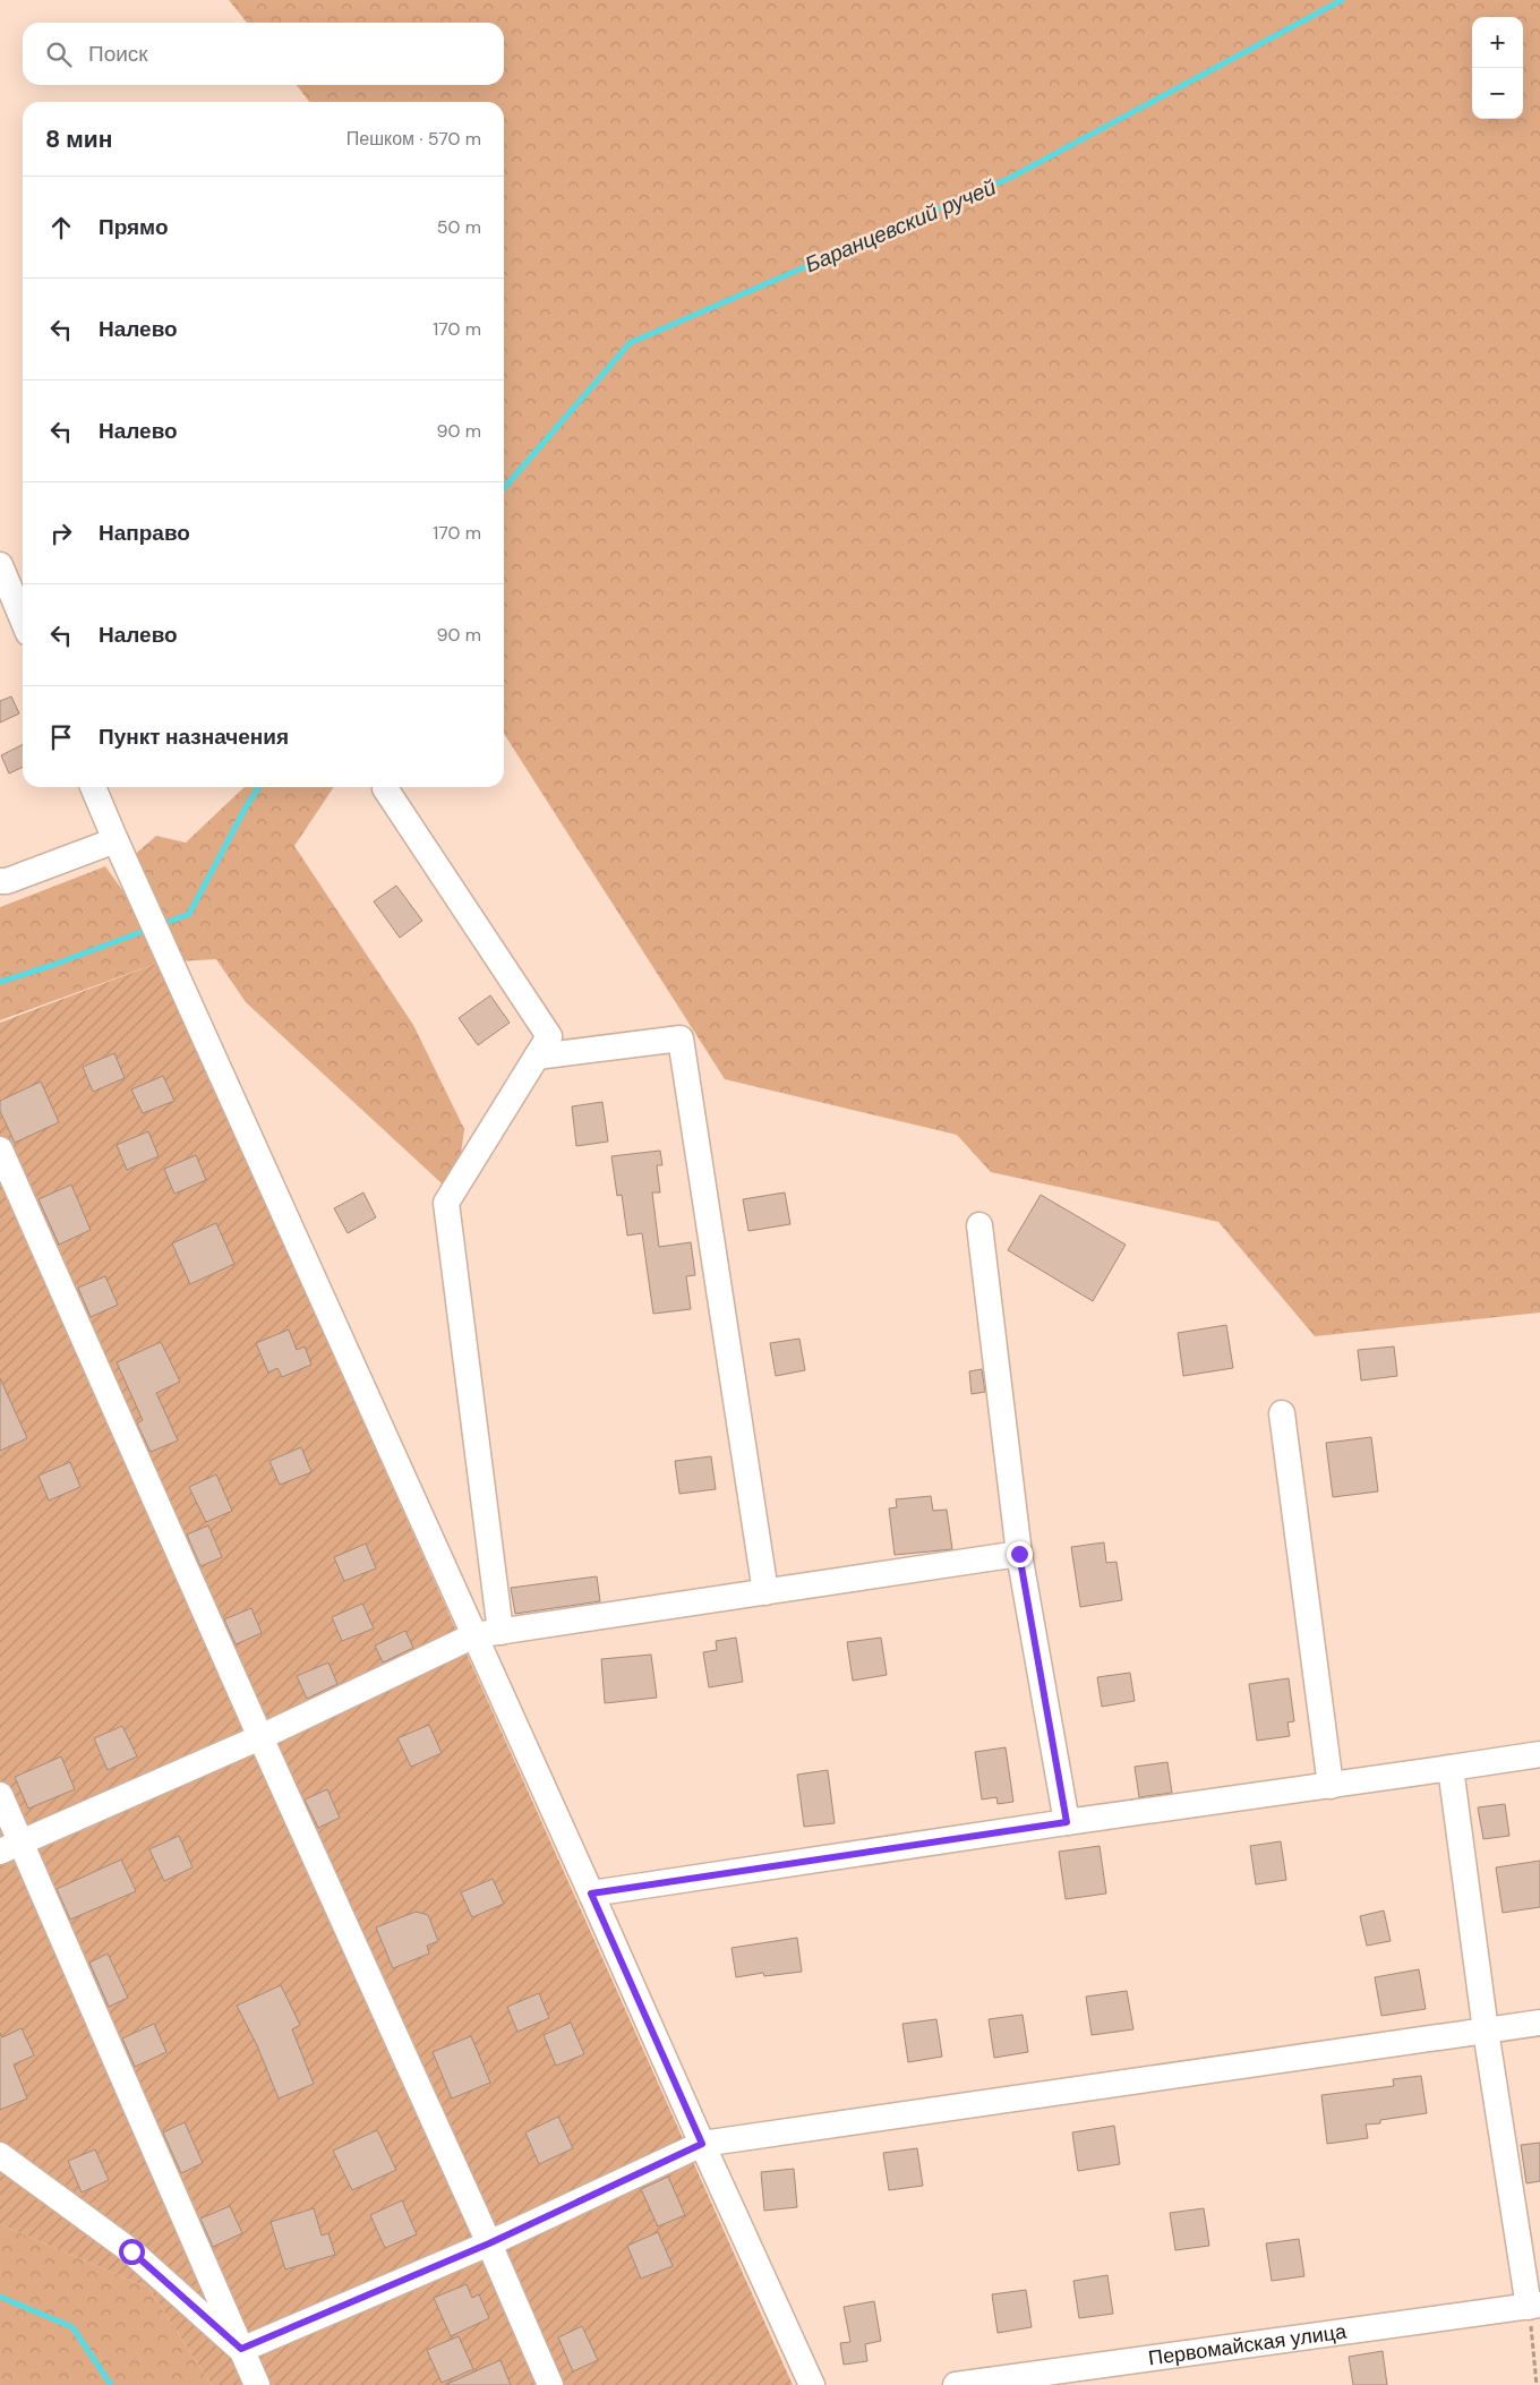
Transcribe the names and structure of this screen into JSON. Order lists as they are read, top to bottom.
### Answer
{
  "streets": {
    "lane": ["Первомайская улица"]
  },
  "water": ["Баранцевский ручей"],
  "page": {
    "map_buttons": ["+", "−"],
    "search": "Поиск",
    "heading": ["8 мин", "Пешком · 570 m"],
    "list": [
      ["Прямо", "50 m"],
      ["Налево", "170 m"],
      ["Налево", "90 m"],
      ["Направо", "170 m"],
      ["Налево", "90 m"],
      "Пункт назначения"
    ]
  }
}
